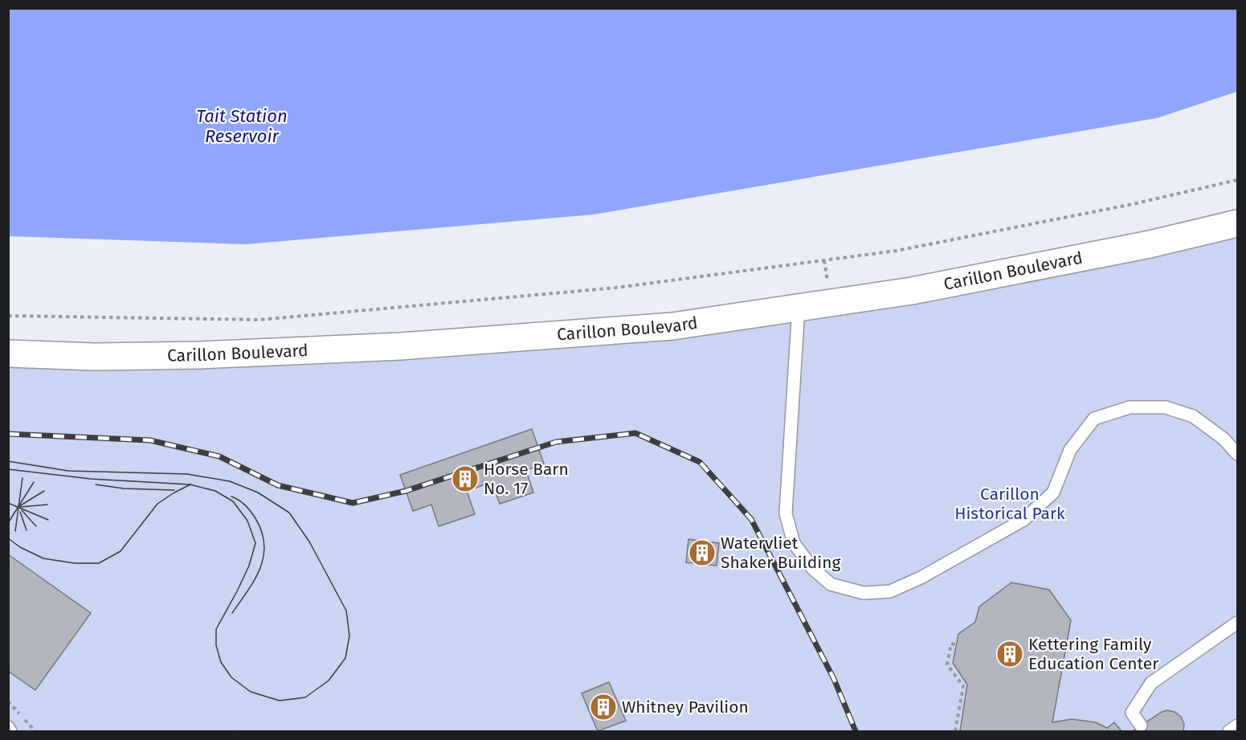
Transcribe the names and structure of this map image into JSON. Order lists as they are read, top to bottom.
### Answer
{
  "streets": {
    "street": ["Carillon Boulevard"]
  },
  "water": ["Tait Station Reservoir"],
  "parks": ["Carillon Historical Park"],
  "places": {
    "building": [
      "Horse Barn No. 17",
      "Watervliet Shaker Building",
      "Kettering Family Education Center",
      "Whitney Pavilion"
    ]
  }
}
